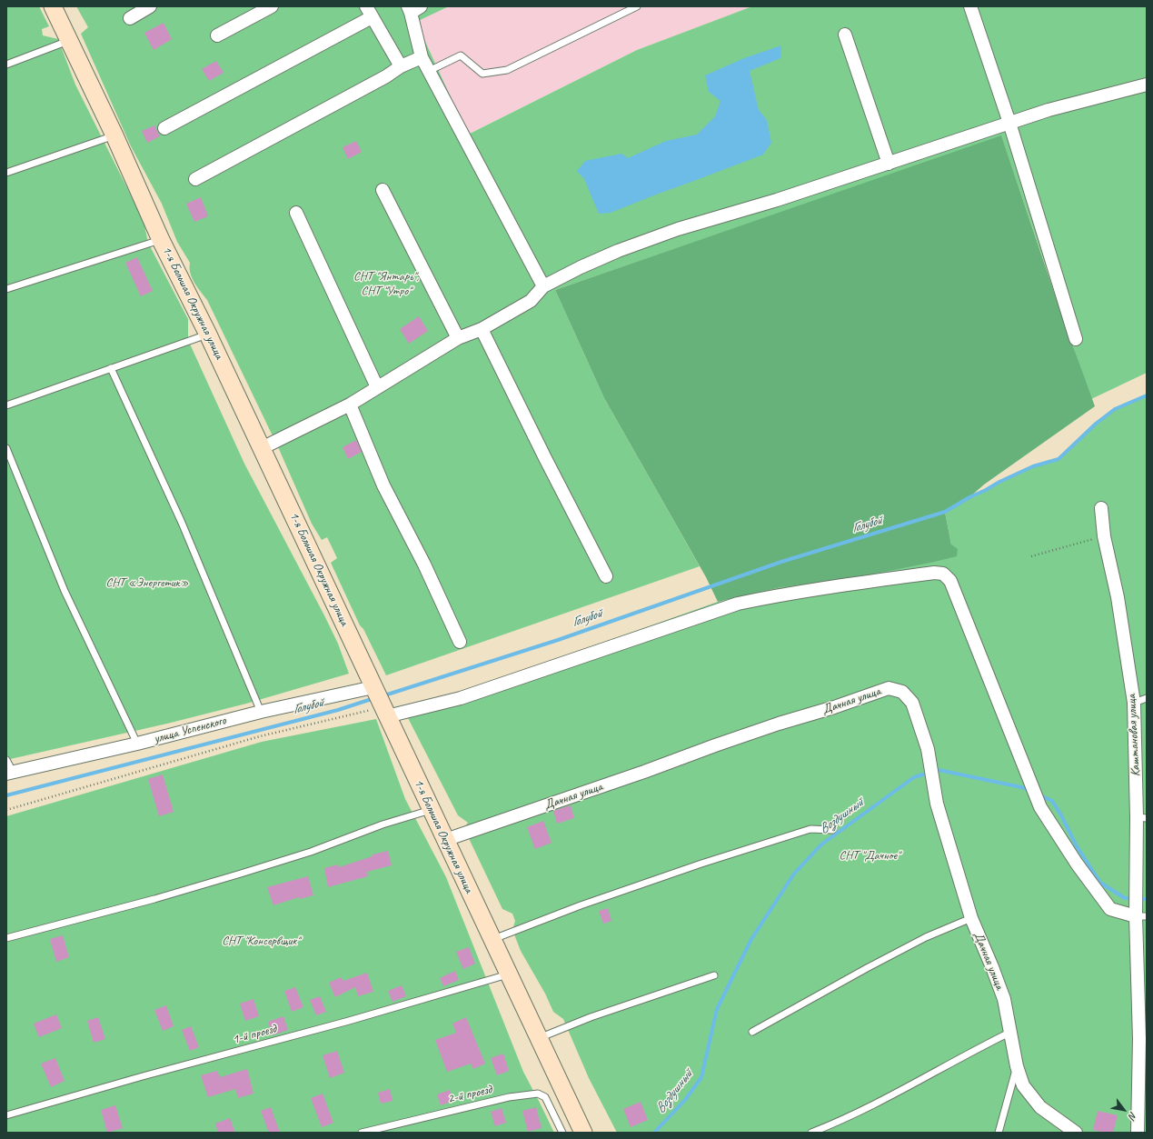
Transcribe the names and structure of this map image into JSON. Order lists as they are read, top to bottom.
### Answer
{
  "streets": {
    "street": [
      "1-я Большая Окружная улица",
      "Дачная улица",
      "улица Успенского",
      "Каштановая улица"
    ],
    "lane": ["1-й проезд", "2-й проезд"]
  },
  "crossings": [
    ["1-я Большая Окружная улица", "Дачная улица"],
    ["1-я Большая Окружная улица", "улица Успенского"],
    ["1-я Большая Окружная улица", "1-й проезд"]
  ],
  "water": ["Голубой", "Воздушный"],
  "parks": [
    "СНТ \"Янтарь\", СНТ \"Утро\"",
    "СНТ «Энергетик»",
    "СНТ \"Дачное\"",
    "СНТ \"Консервщик\""
  ],
  "north": "bottom right"
}
